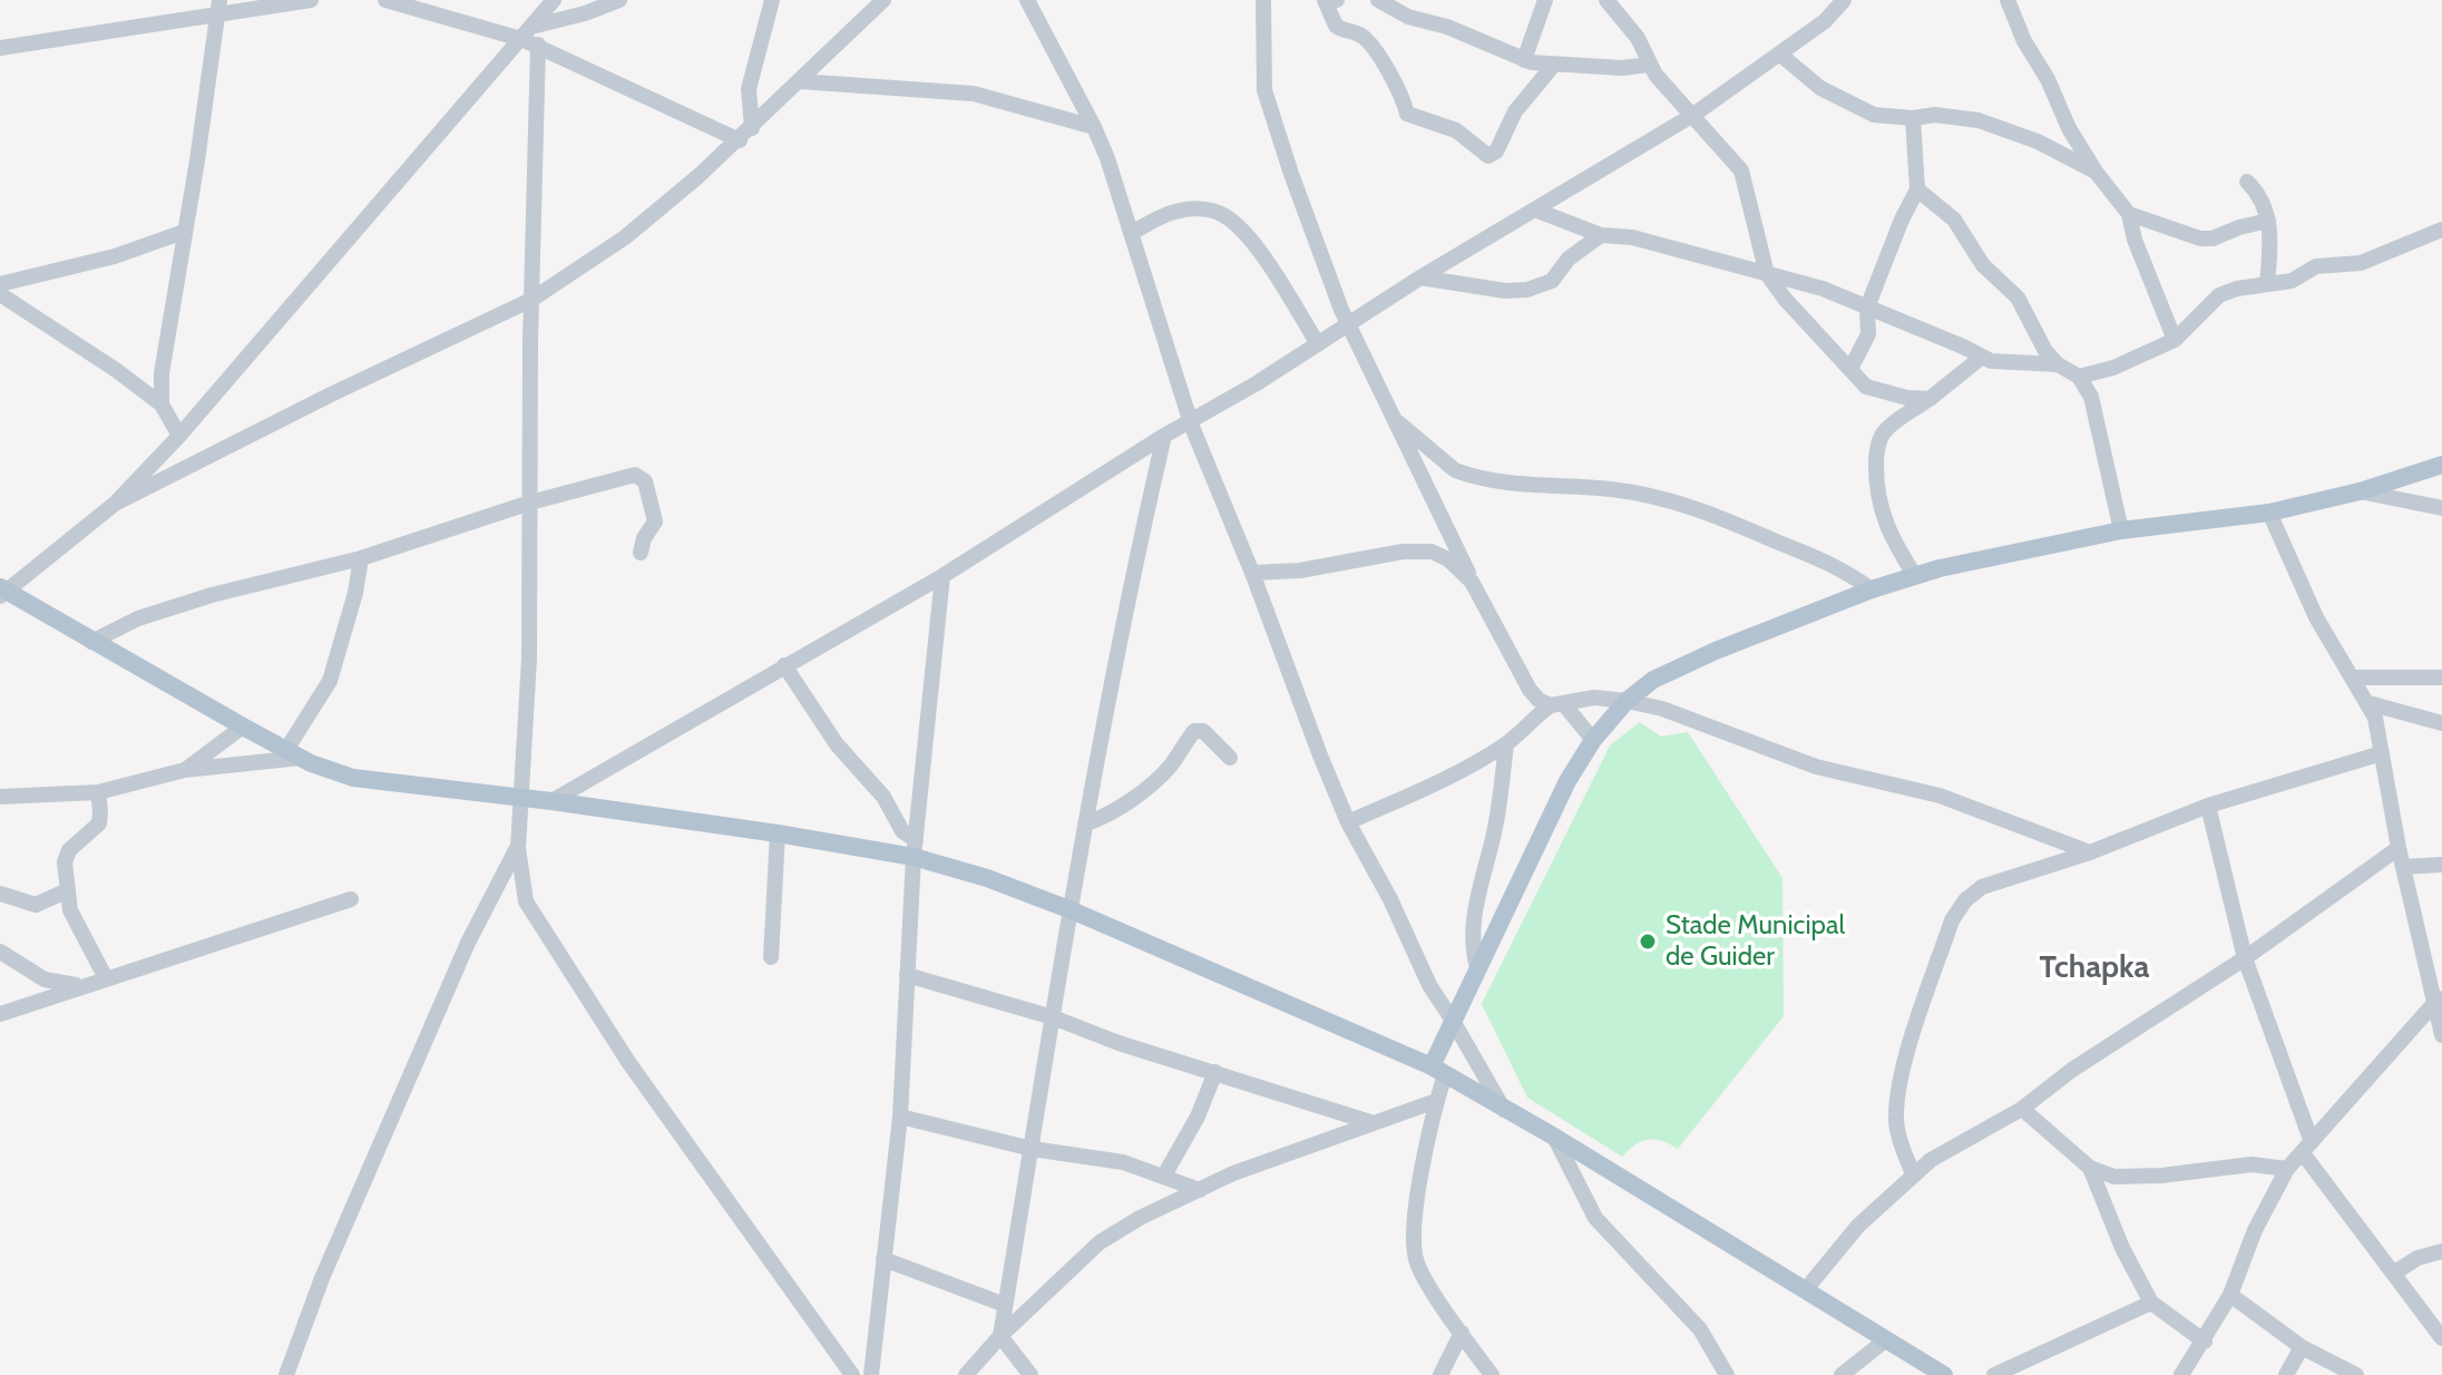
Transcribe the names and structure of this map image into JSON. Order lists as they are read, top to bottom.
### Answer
{
  "districts": ["Tchapka"],
  "places": ["Stade Municipal de Guider"]
}
